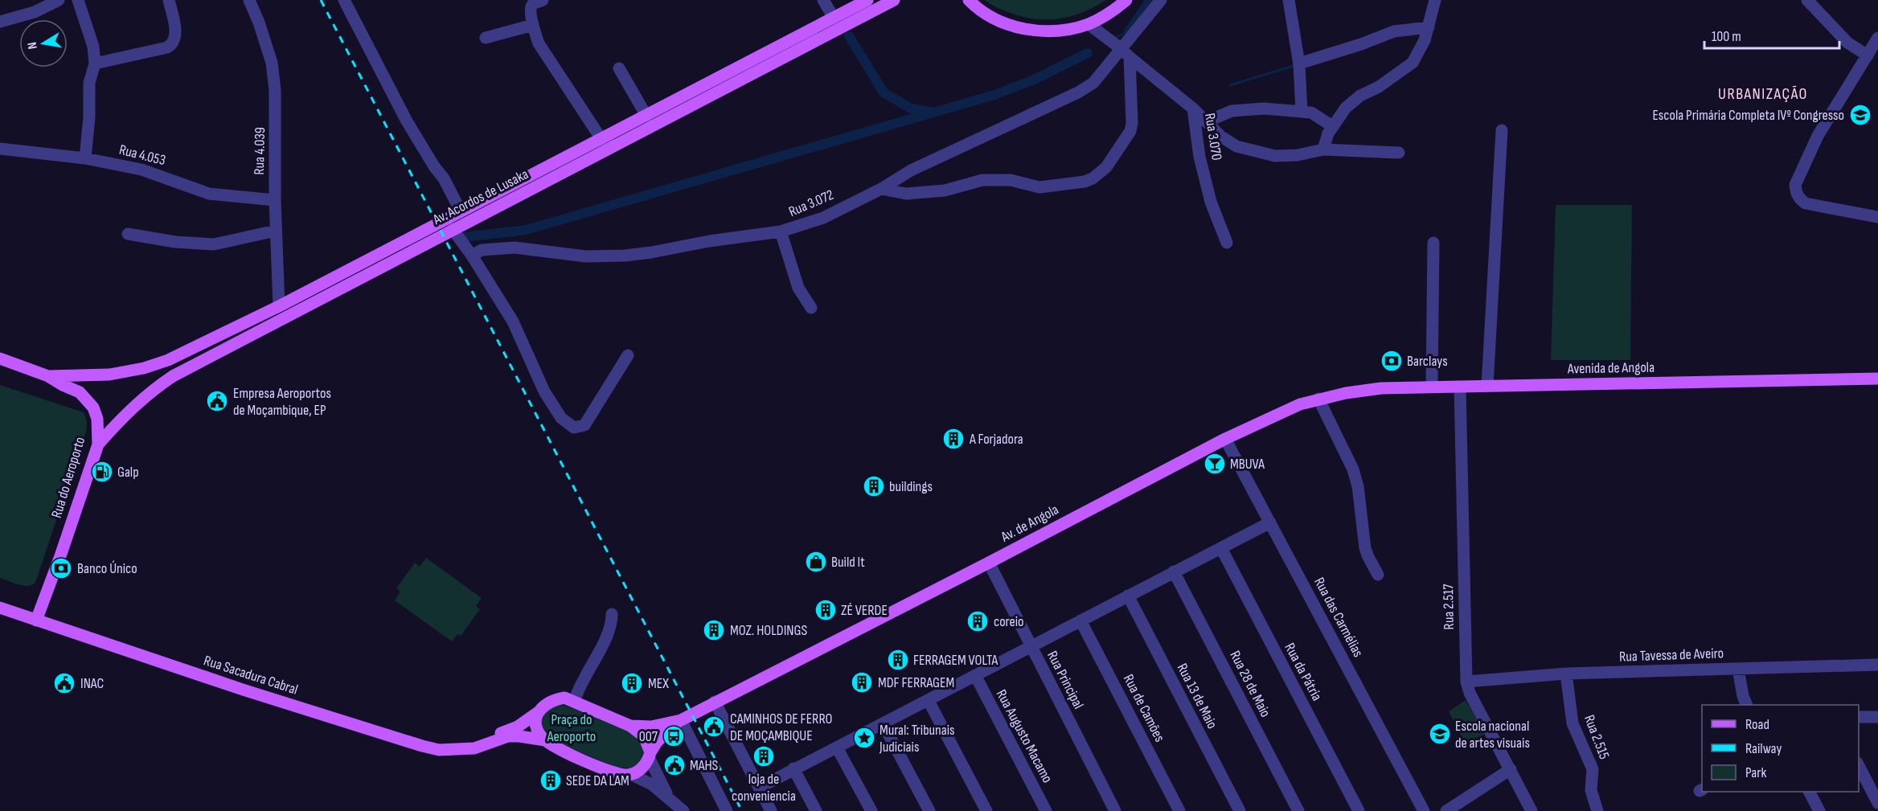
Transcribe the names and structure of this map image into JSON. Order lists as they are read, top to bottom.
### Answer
{
  "streets": {
    "main road": [
      "Av. Acordos de Lusaka",
      "Avenida de Angola",
      "Rua do Aeroporto",
      "Av. de Angola",
      "Rua Sacadura Cabral"
    ],
    "street": [
      "Rua 3.070",
      "Rua 4.039",
      "Rua 4.053",
      "Rua 3.072",
      "Rua 2.517",
      "Rua das Carmélias",
      "Rua Tavessa de Aveiro",
      "Rua da Pátria",
      "Rua Principal",
      "Rua 28 de Maio",
      "Rua 13 de Maio",
      "Rua de Camões",
      "Rua Augusto Macamo",
      "Rua 2.515"
    ]
  },
  "crossings": [
    ["Rua 3.070", "Rua 3.072"],
    ["Rua 4.039", "Rua 4.053"],
    ["Rua 4.039", "Av. Acordos de Lusaka"],
    ["Av. Acordos de Lusaka", "Rua do Aeroporto"],
    ["Avenida de Angola", "Av. de Angola"],
    ["Avenida de Angola", "Rua 2.517"],
    ["Rua do Aeroporto", "Rua Sacadura Cabral"],
    ["Av. de Angola", "Rua das Carmélias"],
    ["Av. de Angola", "Rua Principal"],
    ["Rua 2.517", "Rua Tavessa de Aveiro"],
    ["Rua Tavessa de Aveiro", "Rua 2.515"]
  ],
  "districts": ["URBANIZAÇÃO"],
  "parks": ["Praça do Aeroporto"],
  "places": {
    "school or university": ["Escola Primária Completa IVº Congresso", "Escola nacional de artes visuais"],
    "bank": ["Barclays", "Banco Único"],
    "public building": [
      "Empresa Aeroportos de Moçambique, EP",
      "INAC",
      "CAMINHOS DE FERRO DE MOÇAMBIQUE",
      "MAHS"
    ],
    "building": [
      "A Forjadora",
      "buildings",
      "ZÉ VERDE",
      "coreio",
      "MOZ. HOLDINGS",
      "FERRAGEM VOLTA",
      "MDF FERRAGEM",
      "MEX",
      "loja de conveniencia",
      "SEDE DA LAM"
    ],
    "bar": ["MBUVA"],
    "fuel station": ["Galp"],
    "shop": ["Build It"],
    "bus stop": ["007"],
    "place": ["Mural: Tribunais Judiciais"]
  },
  "legend": ["Road", "Railway", "Park"],
  "scale_bar": "100 m",
  "north": "left"
}
